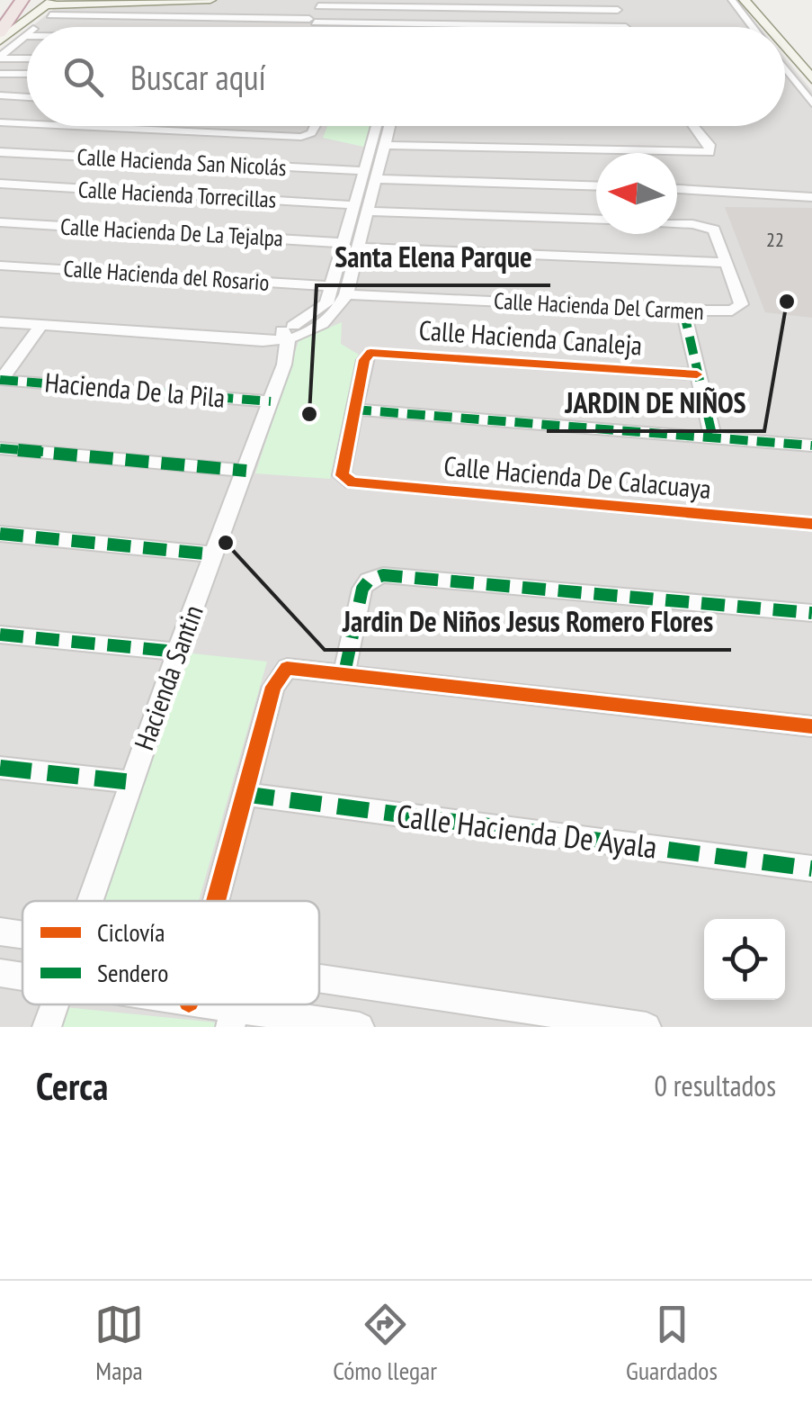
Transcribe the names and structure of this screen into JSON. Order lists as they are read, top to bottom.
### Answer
{
  "streets": {
    "street": [
      "Calle Hacienda San Nicolás",
      "Calle Hacienda Torrecillas",
      "Calle Hacienda De La Tejalpa",
      "Calle Hacienda del Rosario",
      "Calle Hacienda Del Carmen",
      "Calle Hacienda Canaleja",
      "Hacienda De la Pila",
      "Calle Hacienda De Calacuaya",
      "Hacienda Santin",
      "Calle Hacienda De Ayala"
    ]
  },
  "crossings": [
    ["Calle Hacienda Canaleja", "Calle Hacienda De Calacuaya"],
    ["Hacienda De la Pila", "Hacienda Santin"]
  ],
  "places": ["JARDIN DE NIÑOS", "Santa Elena Parque", "Jardin De Niños Jesus Romero Flores"],
  "house_numbers": ["22"],
  "legend": ["Ciclovía", "Sendero"],
  "north": "left",
  "page": {
    "search": "Buscar aquí",
    "heading": ["Cerca", "0 resultados"],
    "nav": ["Mapa", "Cómo llegar", "Guardados"]
  }
}
